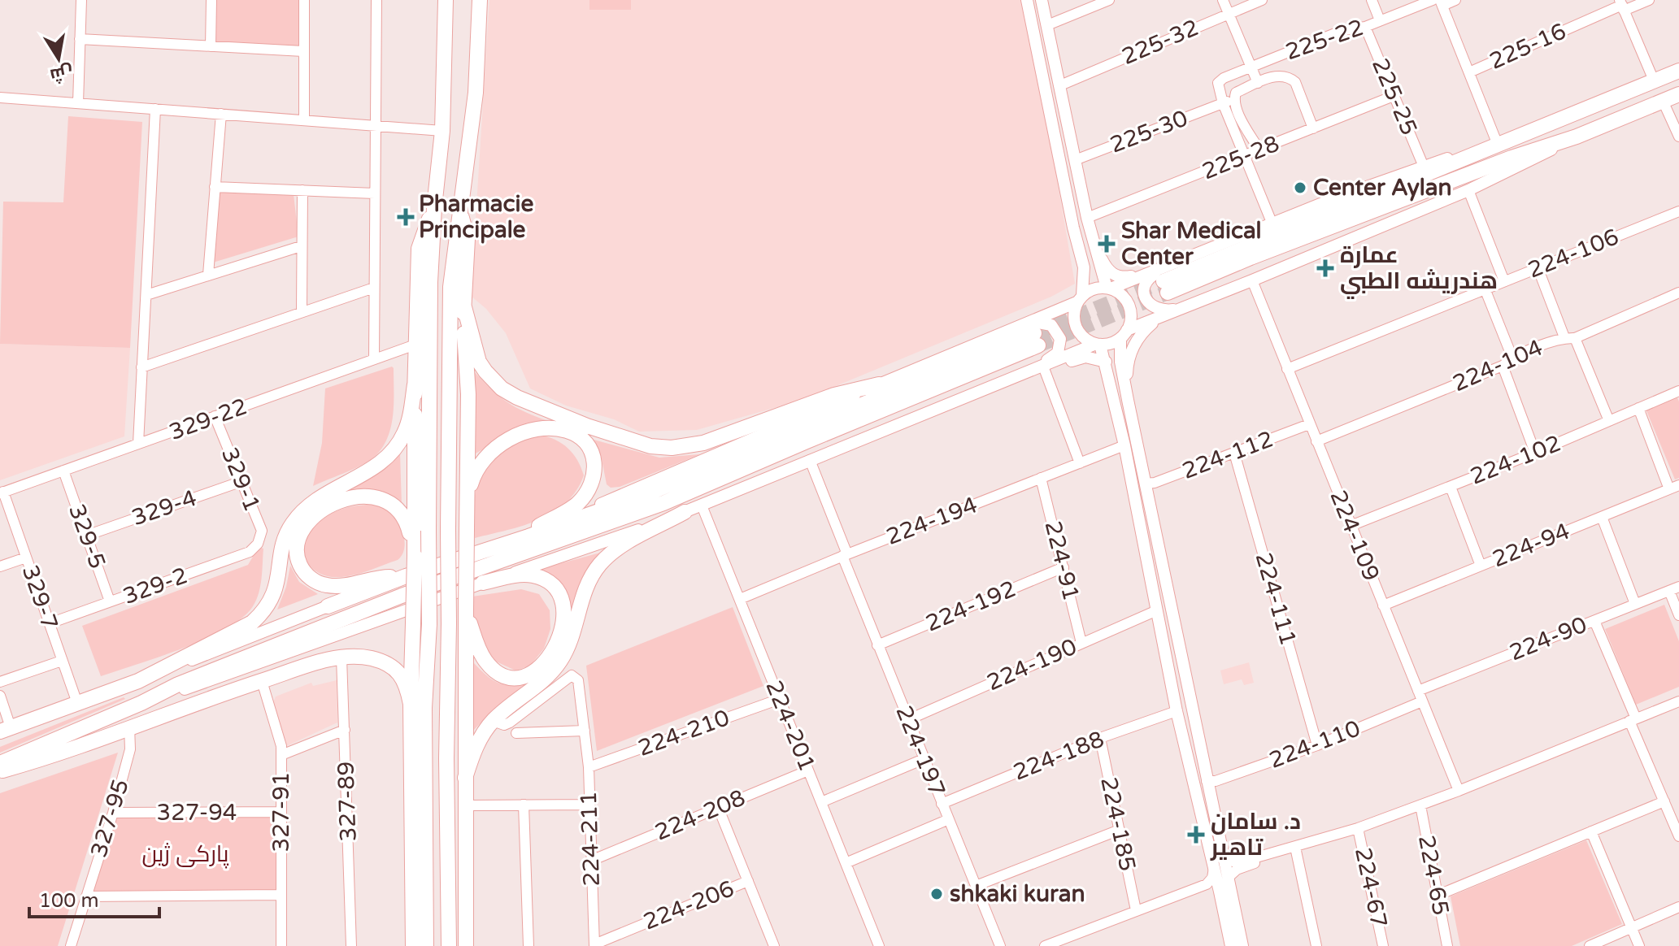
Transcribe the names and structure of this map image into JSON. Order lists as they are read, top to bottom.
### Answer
{
  "streets": {
    "street": [
      "225-22",
      "225-32",
      "225-16",
      "225-25",
      "225-30",
      "225-28",
      "224-106",
      "224-104",
      "329-22",
      "224-112",
      "224-102",
      "329-1",
      "329-4",
      "224-194",
      "224-109",
      "329-5",
      "224-94",
      "224-91",
      "329-2",
      "329-7",
      "224-111",
      "224-192",
      "224-90",
      "224-190",
      "224-201",
      "224-210",
      "224-110",
      "224-197",
      "224-188",
      "327-89",
      "327-91",
      "327-94",
      "224-208",
      "327-95",
      "224-185",
      "224-211",
      "224-65",
      "224-67",
      "224-206"
    ]
  },
  "crossings": [
    ["225-22", "225-25"],
    ["225-22", "225-30"],
    ["225-25", "225-28"],
    ["224-106", "224-109"],
    ["224-104", "224-109"],
    ["329-22", "329-1"],
    ["329-22", "329-5"],
    ["329-22", "329-7"],
    ["224-112", "224-109"],
    ["224-112", "224-111"],
    ["224-102", "224-109"],
    ["329-1", "329-4"],
    ["329-1", "329-2"],
    ["329-4", "329-5"],
    ["224-194", "224-91"],
    ["224-194", "224-201"],
    ["224-194", "224-197"],
    ["224-109", "224-94"],
    ["224-109", "224-90"],
    ["224-109", "224-110"],
    ["329-5", "329-2"],
    ["224-91", "224-192"],
    ["224-91", "224-190"],
    ["329-2", "329-7"],
    ["224-111", "224-110"],
    ["224-192", "224-197"],
    ["224-190", "224-197"],
    ["224-201", "224-210"],
    ["224-201", "224-208"],
    ["224-210", "224-211"],
    ["224-197", "224-188"],
    ["224-188", "224-185"],
    ["327-91", "327-94"],
    ["327-94", "327-95"],
    ["224-208", "224-211"],
    ["224-211", "224-206"]
  ],
  "parks": ["پارکی ژین"],
  "places": {
    "other": ["Center Aylan", "shkaki kuran"],
    "health": [
      "Pharmacie Principale",
      "Shar Medical Center",
      "عمارة هندريشه الطبي",
      "د. سامان تاهیر"
    ]
  },
  "scale_bar": "100 m",
  "north": "bottom"
}
